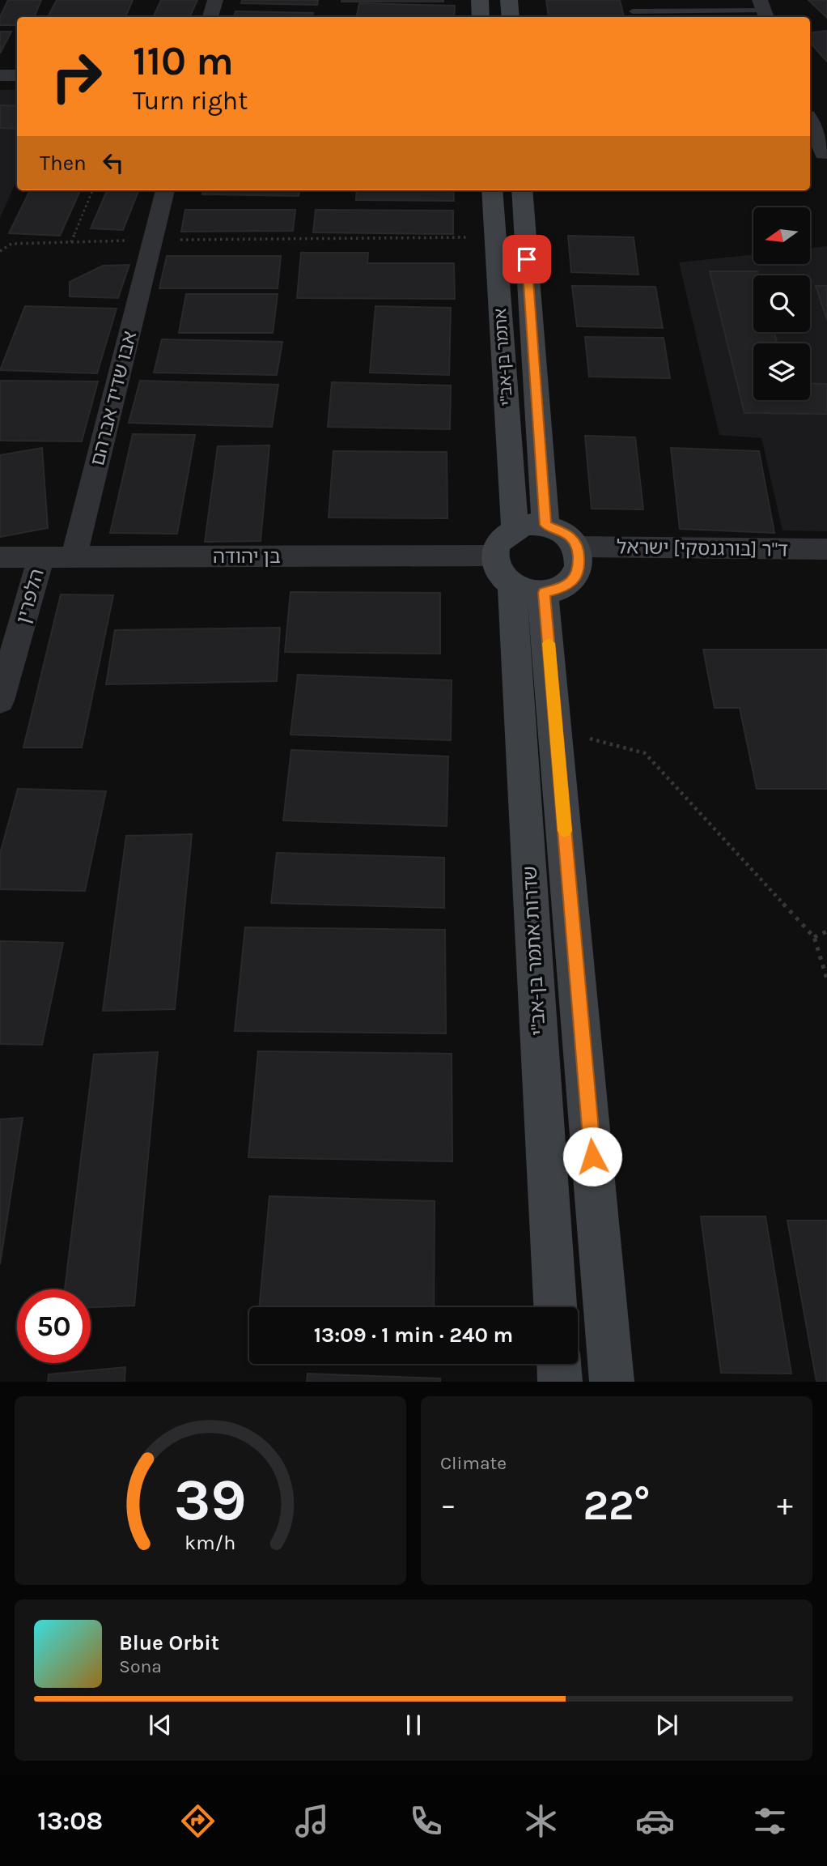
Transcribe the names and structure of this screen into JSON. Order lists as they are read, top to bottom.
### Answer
{
  "streets": {
    "main road": ["אתמר בן-אב\"י", "שדרות אתמר בן-אב\"י"],
    "street": [
      "אבו שדיד אברהם",
      "ד\"ר [בורגנסקי] ישראל",
      "בן יהודה",
      "הלפרין"
    ]
  },
  "crossings": [
    ["אתמר בן-אב\"י", "ד\"ר [בורגנסקי] ישראל"],
    ["אתמר בן-אב\"י", "בן יהודה"],
    ["אתמר בן-אב\"י", "שדרות אתמר בן-אב\"י"],
    ["אבו שדיד אברהם", "בן יהודה"],
    ["ד\"ר [בורגנסקי] ישראל", "בן יהודה"],
    ["ד\"ר [בורגנסקי] ישראל", "שדרות אתמר בן-אב\"י"],
    ["בן יהודה", "הלפרין"],
    ["בן יהודה", "שדרות אתמר בן-אב\"י"]
  ],
  "north": "left",
  "page": {
    "turn": ["110 m", "Turn right"],
    "then": "Then",
    "limit": "50",
    "trip": "13:09 · 1 min · 240 m",
    "tile": "Climate",
    "heat": ["−", "22°", "+"],
    "song": ["Blue Orbit", "Sona"],
    "tabs": "13:08",
    "gauge": ["39", "km/h"]
  }
}
